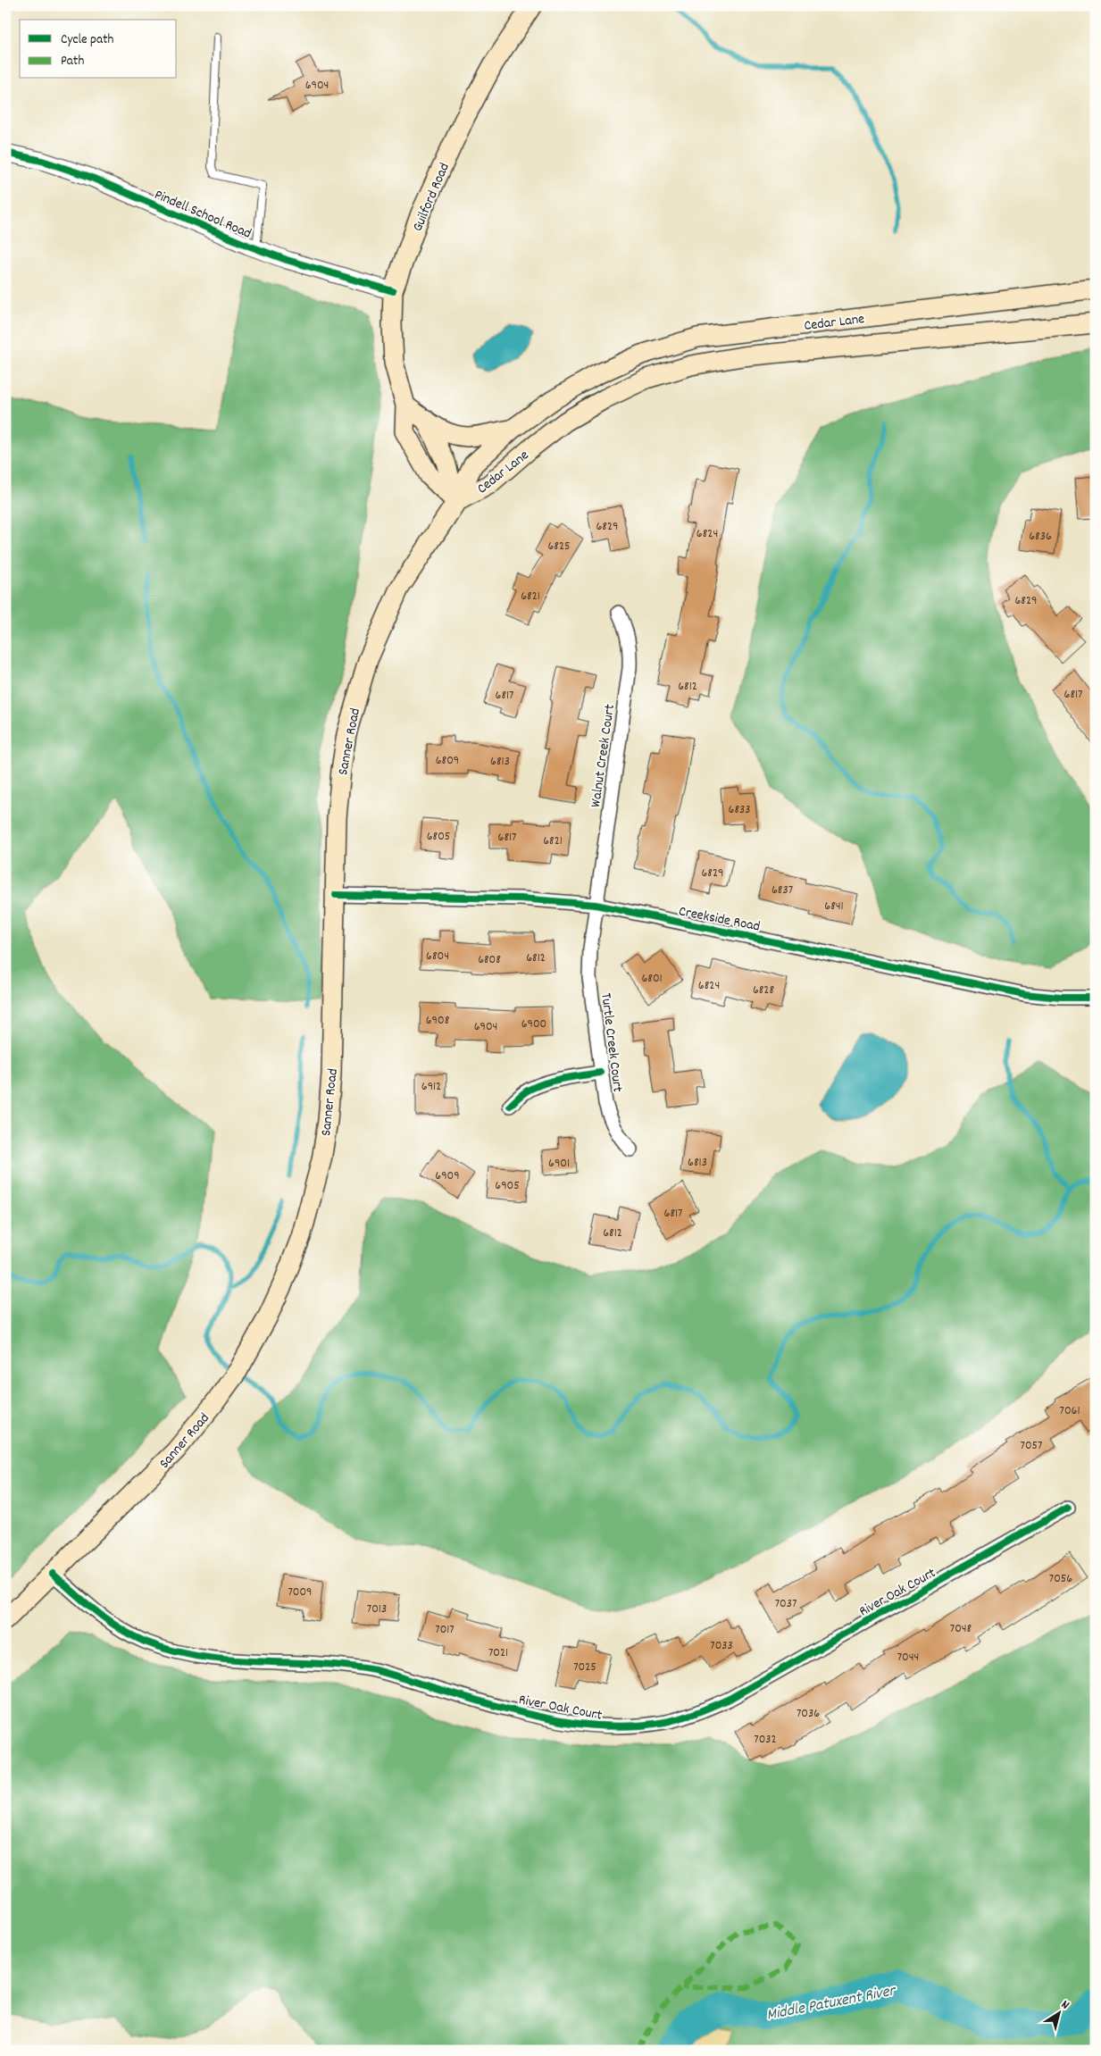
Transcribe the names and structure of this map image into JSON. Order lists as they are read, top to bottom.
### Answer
{
  "streets": {
    "main road": ["Guilford Road", "Cedar Lane", "Sanner Road"],
    "street": [
      "Pindell School Road",
      "Walnut Creek Court",
      "Creekside Road",
      "Turtle Creek Court",
      "River Oak Court"
    ]
  },
  "crossings": [
    ["Guilford Road", "Pindell School Road"],
    ["Guilford Road", "Cedar Lane"],
    ["Guilford Road", "Sanner Road"],
    ["Cedar Lane", "Sanner Road"],
    ["Sanner Road", "Creekside Road"],
    ["Sanner Road", "River Oak Court"],
    ["Walnut Creek Court", "Creekside Road"],
    ["Walnut Creek Court", "Turtle Creek Court"],
    ["Creekside Road", "Turtle Creek Court"]
  ],
  "water": ["Middle Patuxent River"],
  "house_numbers": [
    "6904",
    "6829",
    "6824",
    "6836",
    "6825",
    "6821",
    "6829",
    "6812",
    "6817",
    "6817",
    "6809",
    "6813",
    "6833",
    "6805",
    "6817",
    "6821",
    "6829",
    "6837",
    "6841",
    "6804",
    "6812",
    "6808",
    "6801",
    "6824",
    "6828",
    "6908",
    "6900",
    "6904",
    "6912",
    "6813",
    "6901",
    "6909",
    "6905",
    "6817",
    "6812",
    "7061",
    "7057",
    "7056",
    "7009",
    "7037",
    "7013",
    "7048",
    "7017",
    "7033",
    "7021",
    "7044",
    "7025",
    "7036",
    "7032"
  ],
  "legend": ["Cycle path", "Path"],
  "north": "top right"
}
